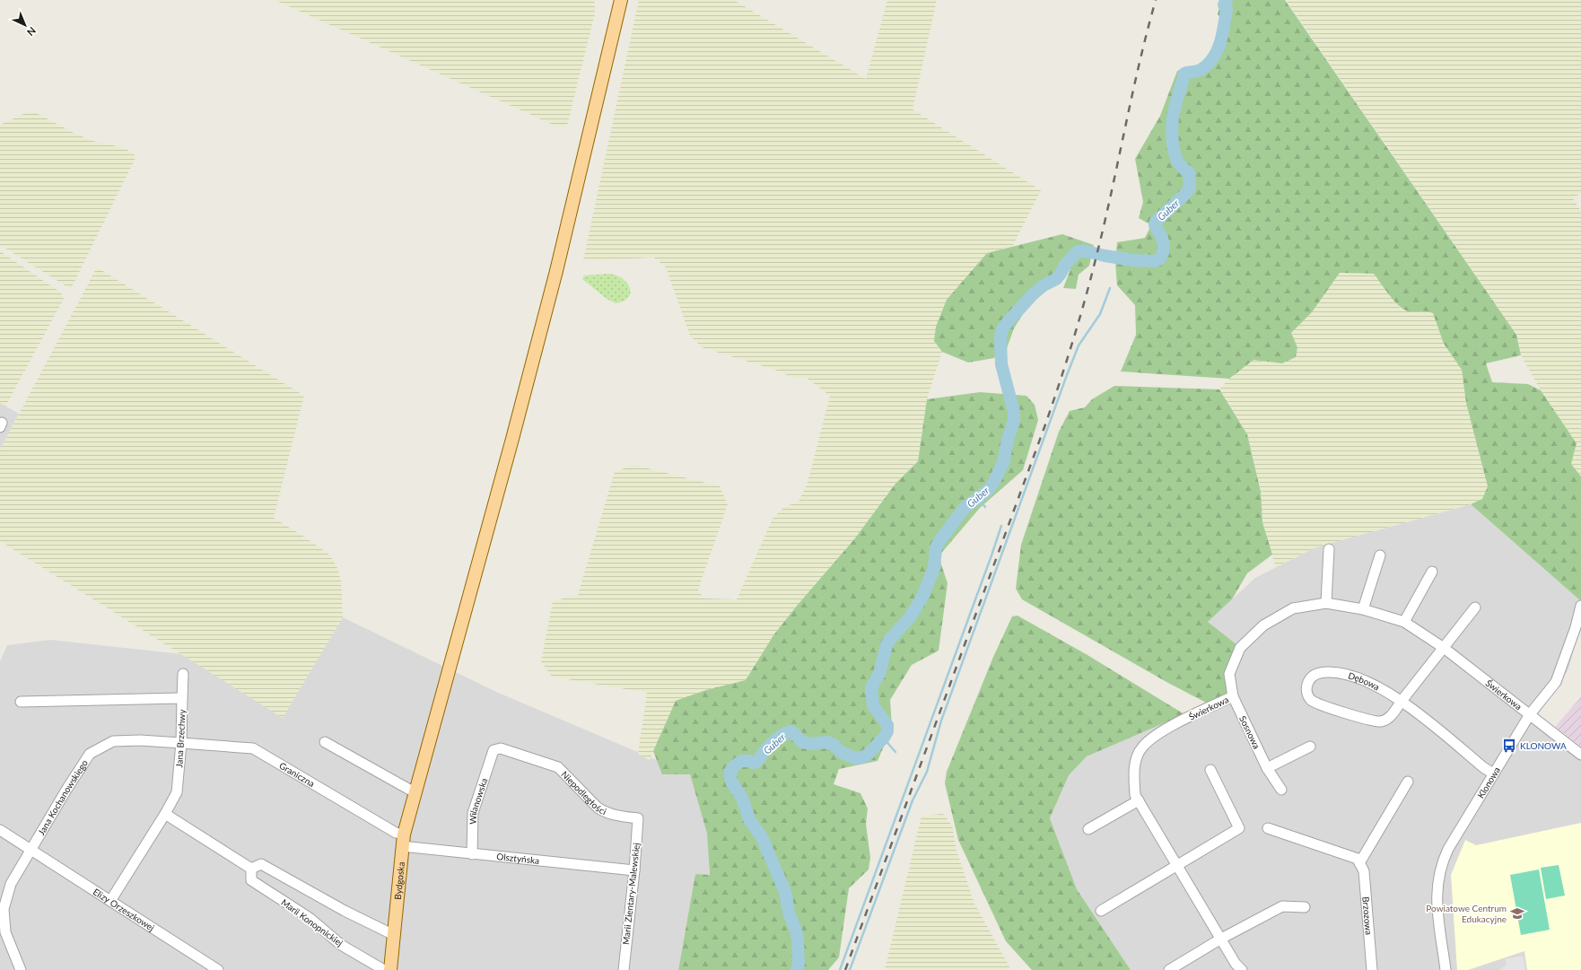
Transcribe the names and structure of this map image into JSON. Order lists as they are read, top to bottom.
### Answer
{
  "streets": {
    "main road": ["Bydgoska"],
    "street": [
      "Dębowa",
      "Świerkowa",
      "Sosnowa",
      "Jana Brzechwy",
      "Graniczna",
      "Klonowa",
      "Niepodległości",
      "Jana Kochanowskiego",
      "Wilanowska",
      "Olsztyńska",
      "Marii Zientary-Malewskiej",
      "Elizy Orzeszkowej",
      "Brzozowa",
      "Marii Konopnickiej"
    ]
  },
  "crossings": [
    ["Dębowa", "Klonowa"],
    ["Świerkowa", "Sosnowa"],
    ["Świerkowa", "Klonowa"],
    ["Jana Brzechwy", "Graniczna"],
    ["Jana Brzechwy", "Jana Kochanowskiego"],
    ["Jana Brzechwy", "Elizy Orzeszkowej"],
    ["Graniczna", "Jana Kochanowskiego"],
    ["Graniczna", "Olsztyńska"],
    ["Graniczna", "Bydgoska"],
    ["Niepodległości", "Wilanowska"],
    ["Niepodległości", "Marii Zientary-Malewskiej"],
    ["Jana Kochanowskiego", "Elizy Orzeszkowej"],
    ["Wilanowska", "Olsztyńska"],
    ["Olsztyńska", "Bydgoska"],
    ["Olsztyńska", "Marii Zientary-Malewskiej"]
  ],
  "water": ["Guber"],
  "places": {
    "bus stop": ["KLONOWA"],
    "school or university": ["Powiatowe Centrum Edukacyjne"]
  },
  "north": "bottom right"
}
